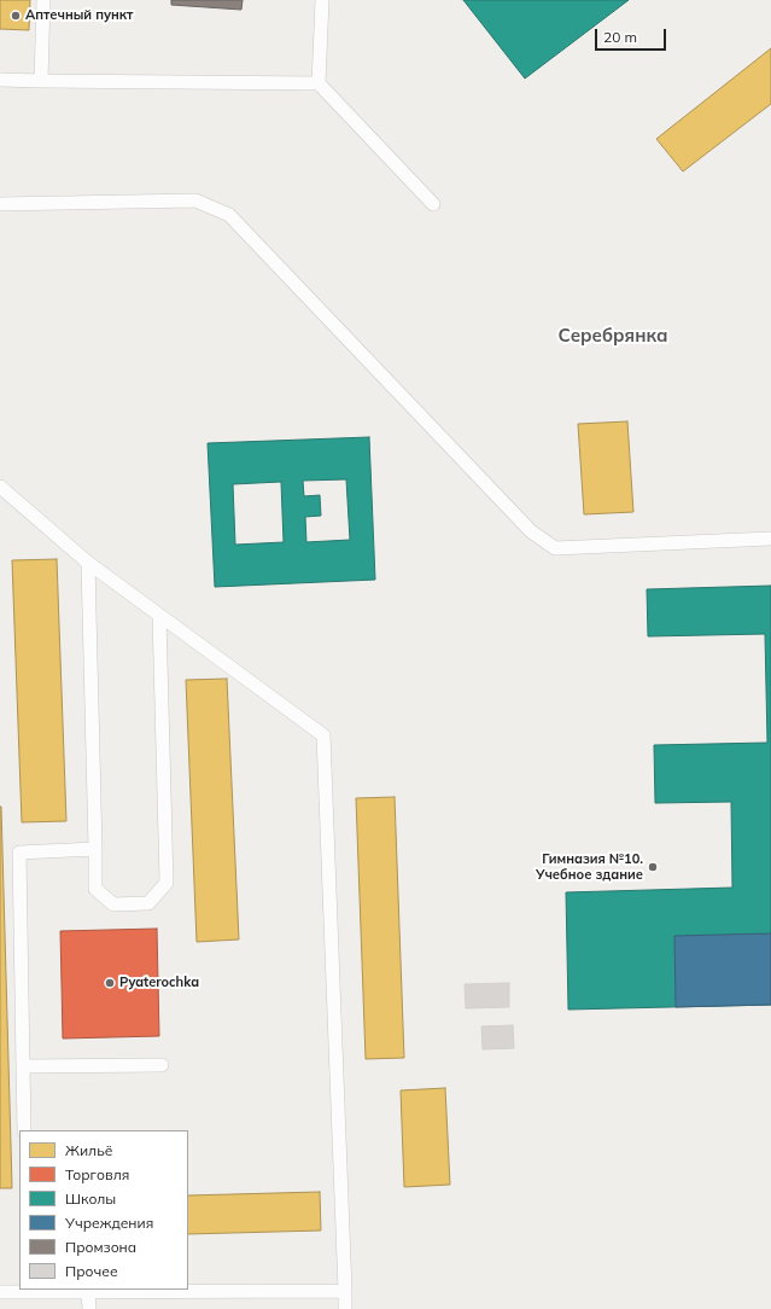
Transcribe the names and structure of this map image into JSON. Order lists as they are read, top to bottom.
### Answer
{
  "districts": ["Серебрянка"],
  "places": ["Аптечный пункт", "Гимназия №10. Учебное здание", "Pyaterochka"],
  "legend": [
    "Жильё",
    "Торговля",
    "Школы",
    "Учреждения",
    "Промзона",
    "Прочее"
  ],
  "scale_bar": "20 m"
}
